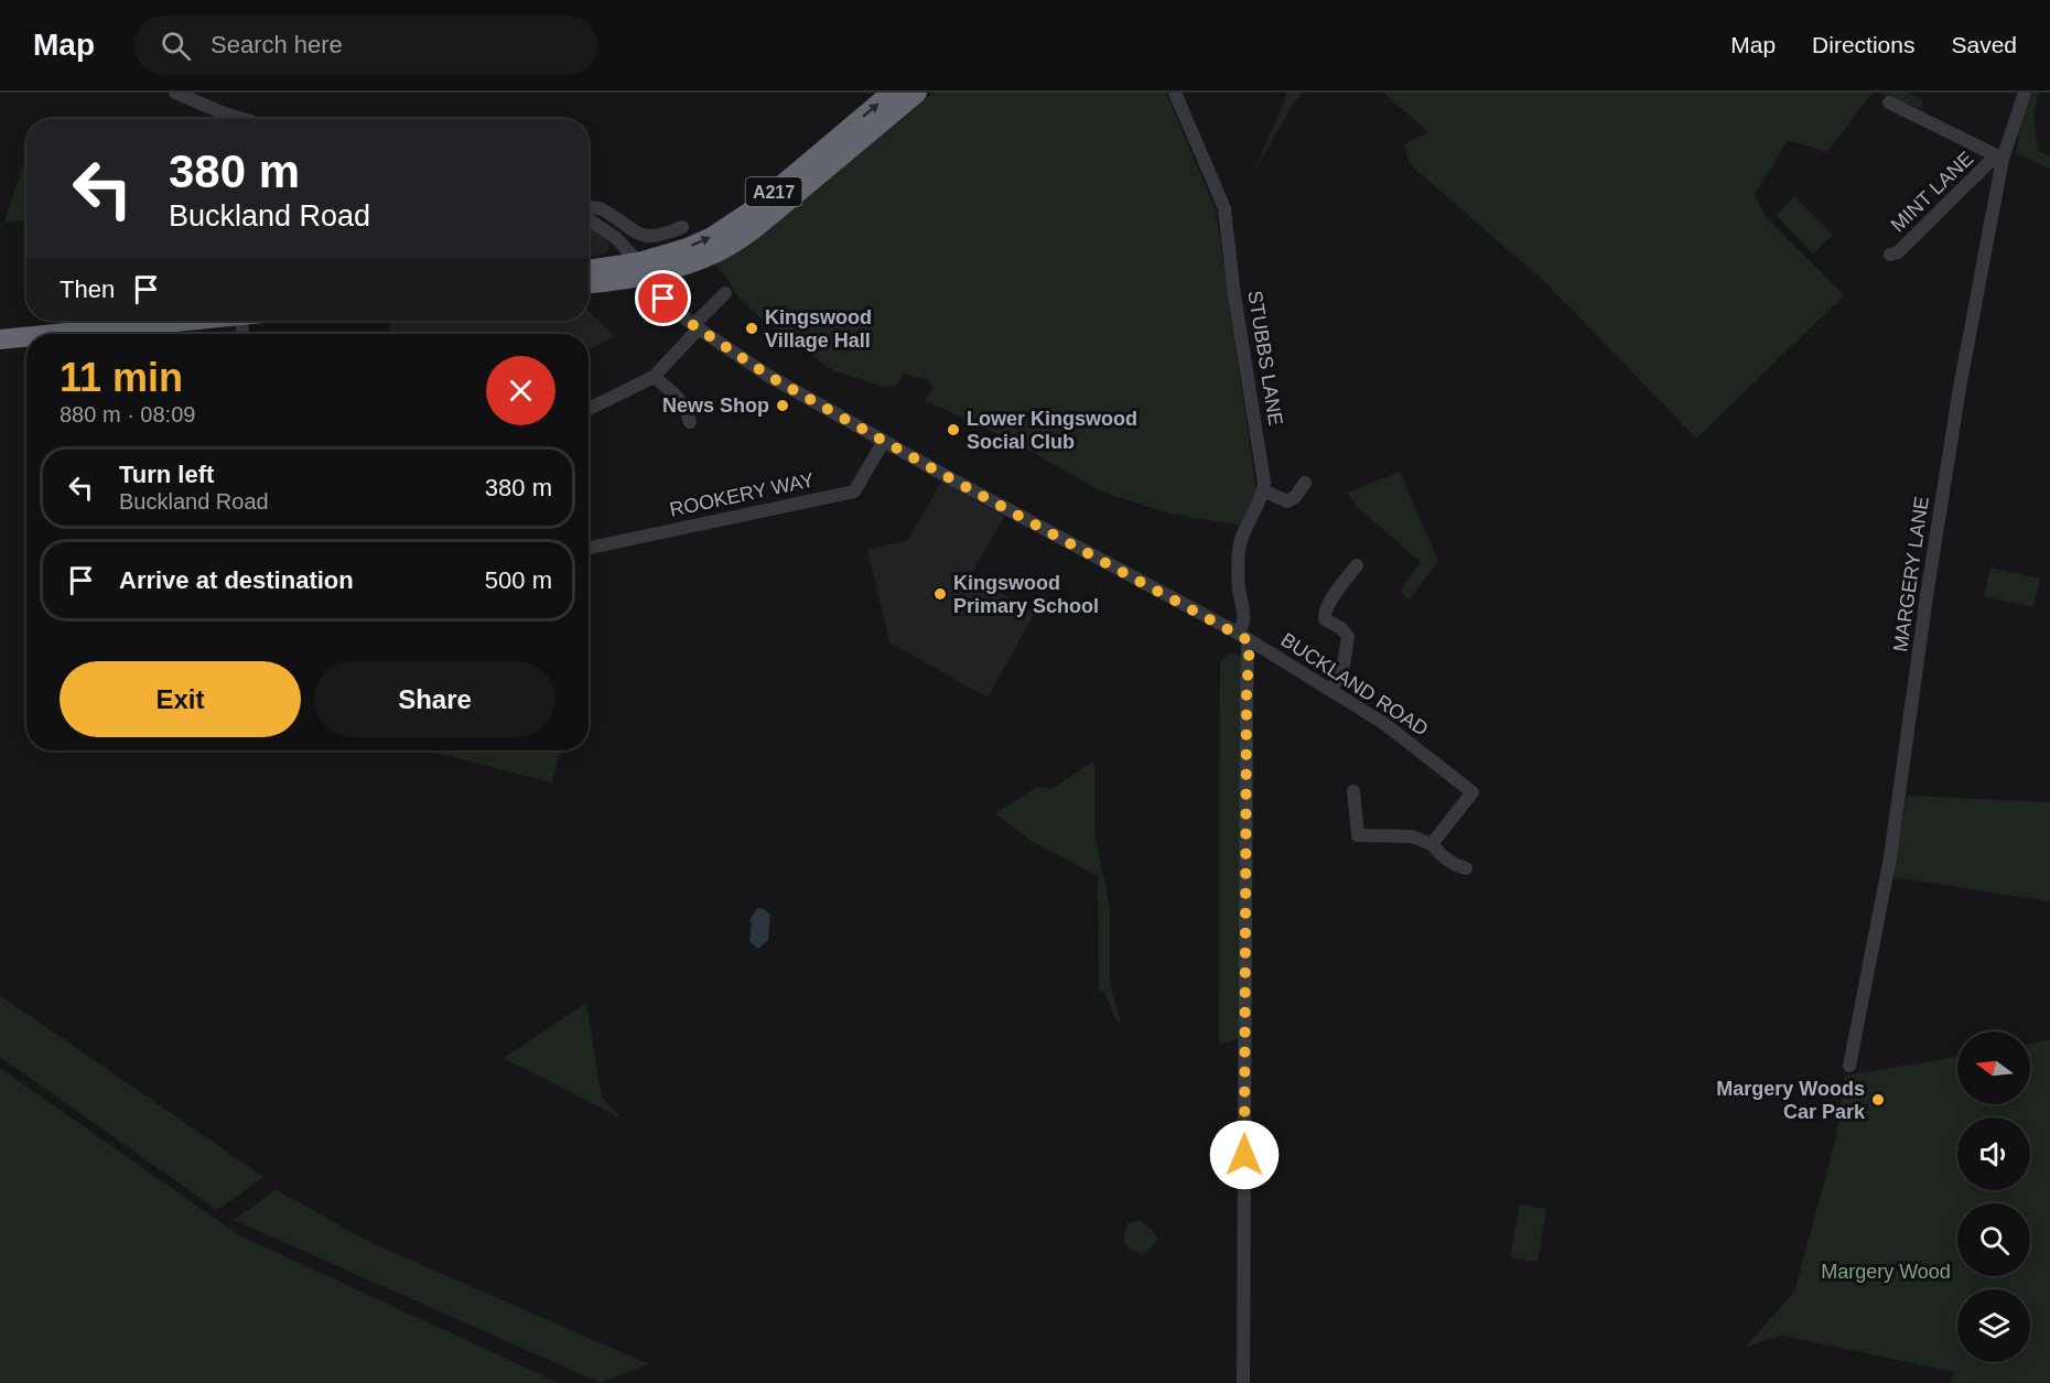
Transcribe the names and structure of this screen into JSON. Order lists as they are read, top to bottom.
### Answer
{
  "streets": {
    "highway": ["A217"],
    "street": [
      "MINT LANE",
      "STUBBS LANE",
      "ROOKERY WAY",
      "MARGERY LANE",
      "BUCKLAND ROAD"
    ]
  },
  "crossings": [
    ["A217", "BUCKLAND ROAD"],
    ["MINT LANE", "MARGERY LANE"],
    ["ROOKERY WAY", "BUCKLAND ROAD"]
  ],
  "parks": ["Margery Wood"],
  "places": [
    "Kingswood Village Hall",
    "News Shop",
    "Lower Kingswood Social Club",
    "Kingswood Primary School",
    "Margery Woods Car Park"
  ],
  "north": "left",
  "page": {
    "header": "Map",
    "search": "Search here",
    "nav": ["Map", "Directions", "Saved"],
    "turn": ["380 m", "Buckland Road"],
    "then": "Then",
    "heading": ["11 min", "880 m · 08:09"],
    "list": [
      {
        "name": "Turn left",
        "note": "Buckland Road",
        "value": "380 m"
      },
      {
        "name": "Arrive at destination",
        "value": "500 m"
      }
    ],
    "buttons": ["Exit", "Share"]
  }
}
